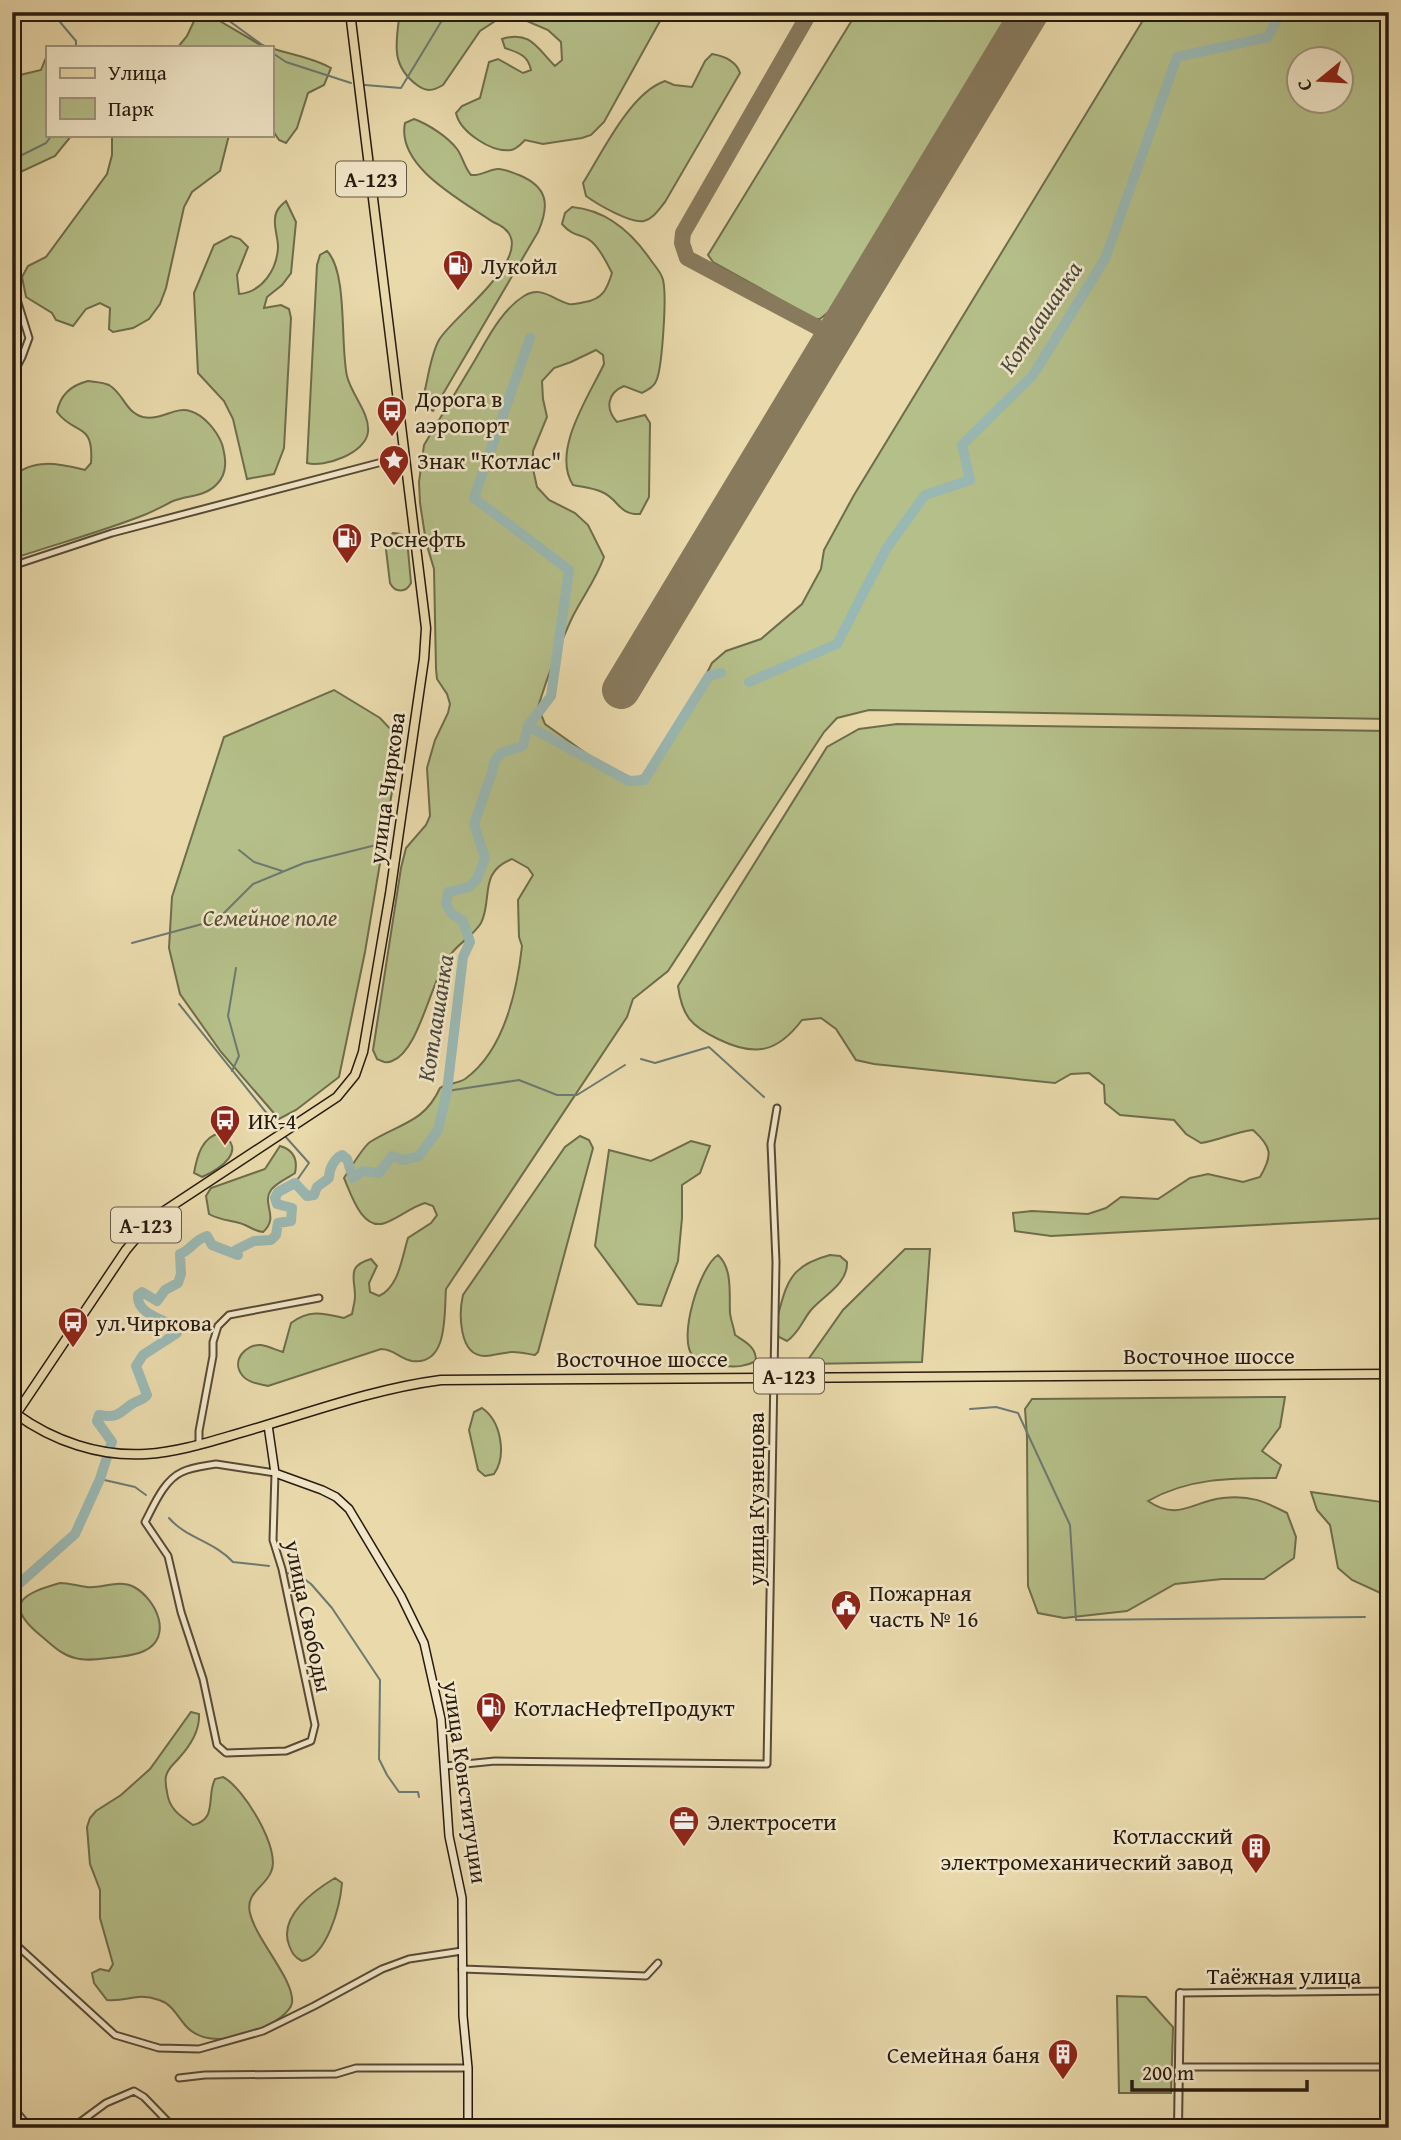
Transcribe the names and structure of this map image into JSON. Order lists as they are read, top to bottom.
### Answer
{
  "streets": {
    "main road": [
      "А-123",
      "улица Чиркова",
      "Восточное шоссе",
      "улица Конституции"
    ],
    "street": ["улица Кузнецова", "улица Свободы", "Таёжная улица"]
  },
  "crossings": [
    ["А-123", "улица Чиркова"],
    ["А-123", "Восточное шоссе"],
    ["Восточное шоссе", "улица Кузнецова"],
    ["улица Кузнецова", "улица Конституции"],
    ["улица Свободы", "улица Конституции"]
  ],
  "water": ["Котлашанка"],
  "parks": ["Семейное поле"],
  "places": {
    "fuel station": ["Лукойл", "Роснефть", "КотласНефтеПродукт"],
    "bus stop": ["Дорога в аэропорт", "ИК-4", "ул.Чиркова"],
    "place": ["Знак \"Котлас\""],
    "public building": ["Пожарная часть № 16"],
    "office": ["Электросети"],
    "building": ["Котласский электромеханический завод", "Семейная баня"]
  },
  "legend": ["Улица", "Парк"],
  "scale_bar": "200 m",
  "north": "left"
}
